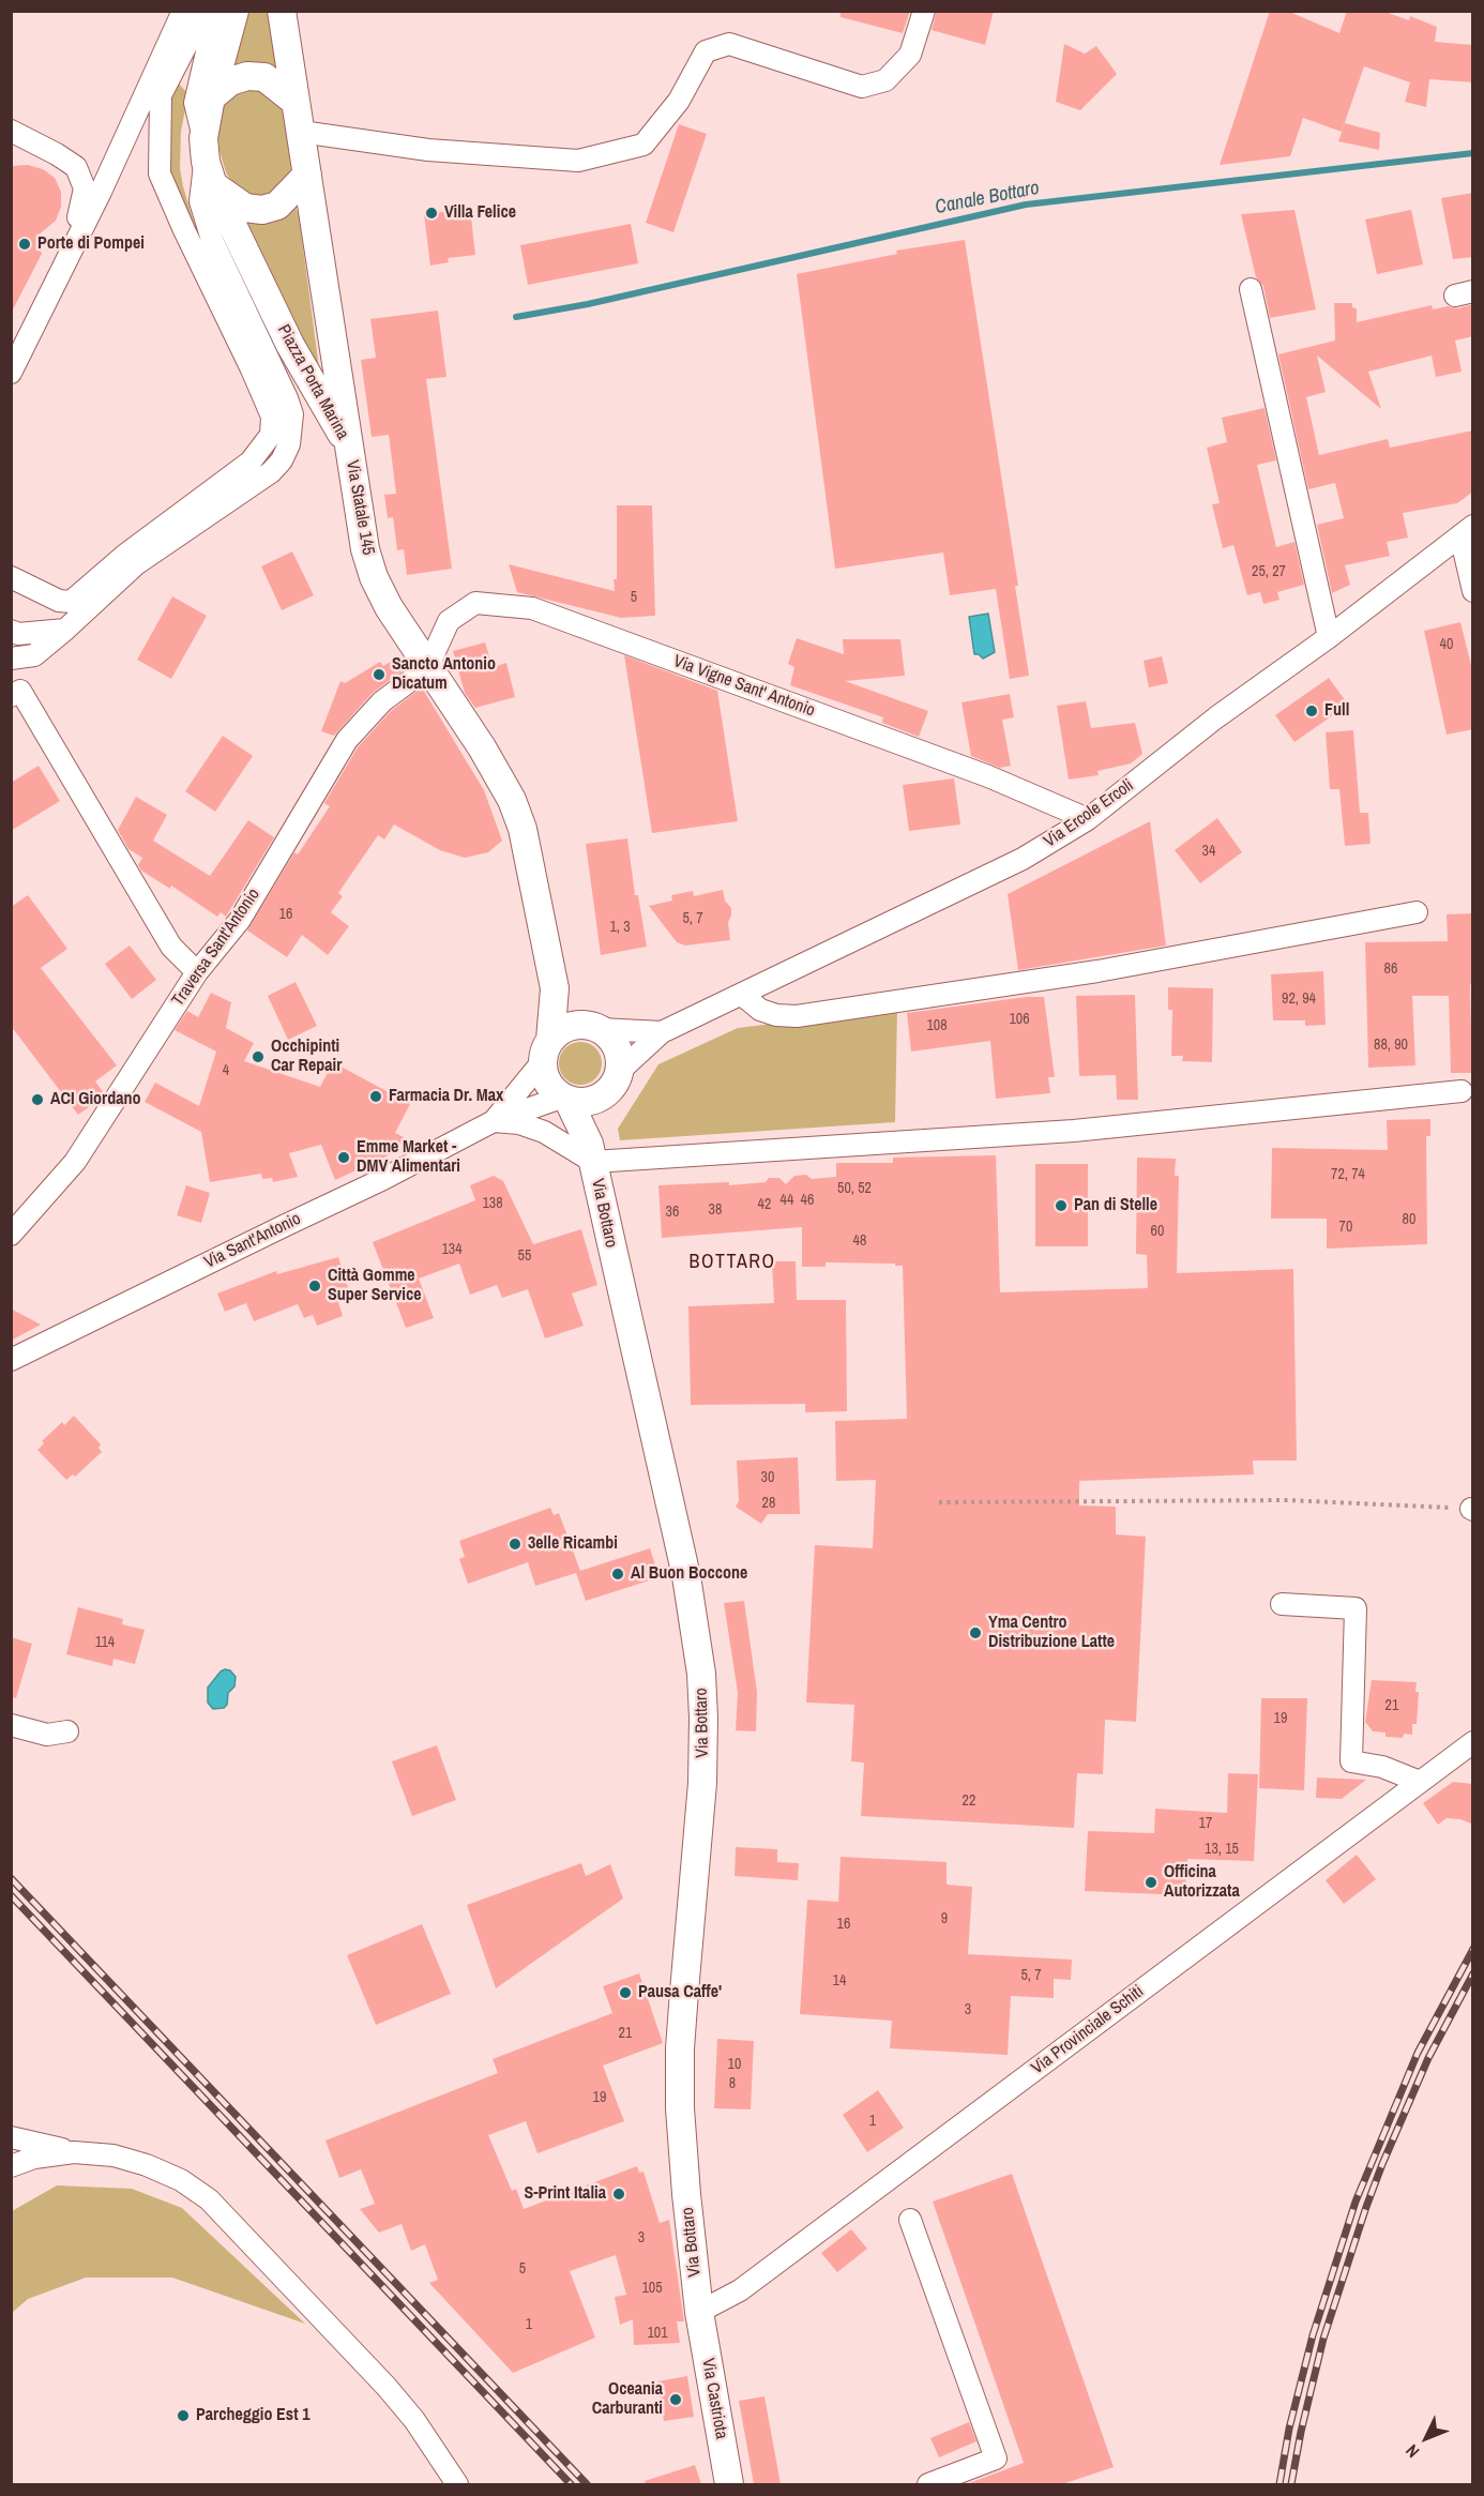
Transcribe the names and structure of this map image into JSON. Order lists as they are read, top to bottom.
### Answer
{
  "streets": {
    "main road": [
      "Piazza Porta Marina",
      "Via Statale 145",
      "Via Bottaro",
      "Via Castriota"
    ],
    "street": [
      "Via Vigne Sant' Antonio",
      "Via Ercole Ercoli",
      "Traversa Sant'Antonio",
      "Via Sant'Antonio",
      "Via Provinciale Schiti"
    ]
  },
  "crossings": [
    ["Piazza Porta Marina", "Via Statale 145"],
    ["Via Statale 145", "Via Vigne Sant' Antonio"],
    ["Via Statale 145", "Traversa Sant'Antonio"],
    ["Via Vigne Sant' Antonio", "Via Ercole Ercoli"],
    ["Via Vigne Sant' Antonio", "Traversa Sant'Antonio"],
    ["Via Ercole Ercoli", "Via Bottaro"],
    ["Via Ercole Ercoli", "Via Sant'Antonio"],
    ["Via Bottaro", "Via Sant'Antonio"],
    ["Via Bottaro", "Via Provinciale Schiti"],
    ["Via Bottaro", "Via Castriota"],
    ["Via Provinciale Schiti", "Via Castriota"]
  ],
  "districts": ["BOTTARO"],
  "water": ["Canale Bottaro"],
  "places": [
    "Villa Felice",
    "Porte di Pompei",
    "Sancto Antonio Dicatum",
    "Full",
    "Occhipinti Car Repair",
    "Farmacia Dr. Max",
    "ACI Giordano",
    "Emme Market - DMV Alimentari",
    "Pan di Stelle",
    "Città Gomme Super Service",
    "3elle Ricambi",
    "Al Buon Boccone",
    "Yma Centro Distribuzione Latte",
    "Officina Autorizzata",
    "Pausa Caffe'",
    "S-Print Italia",
    "Oceania Carburanti",
    "Parcheggio Est 1"
  ],
  "house_numbers": [
    "25, 27",
    "5",
    "40",
    "34",
    "16",
    "5, 7",
    "1, 3",
    "86",
    "92, 94",
    "106",
    "108",
    "88, 90",
    "4",
    "72, 74",
    "50, 52",
    "44",
    "46",
    "138",
    "42",
    "38",
    "36",
    "80",
    "70",
    "60",
    "48",
    "134",
    "55",
    "30",
    "28",
    "114",
    "21",
    "19",
    "22",
    "17",
    "13, 15",
    "9",
    "16",
    "5, 7",
    "14",
    "3",
    "21",
    "10",
    "8",
    "19",
    "1",
    "3",
    "5",
    "105",
    "1",
    "101"
  ],
  "north": "bottom left"
}
